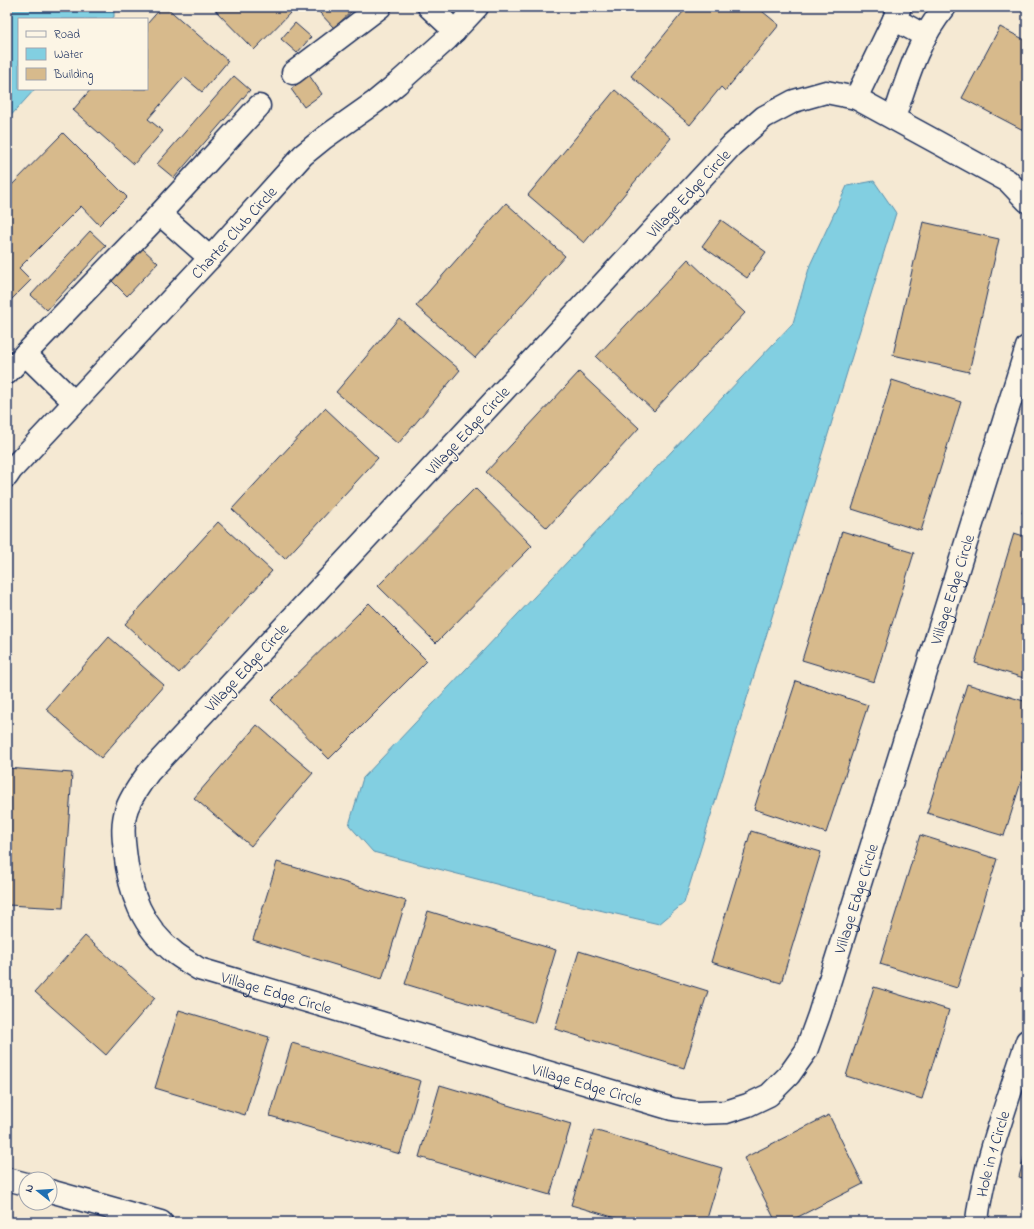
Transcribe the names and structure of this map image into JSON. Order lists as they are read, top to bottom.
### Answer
{
  "streets": {
    "street": ["Village Edge Circle", "Charter Club Circle", "Hole in 1 Circle"]
  },
  "legend": ["Road", "Water", "Building"],
  "north": "left"
}
